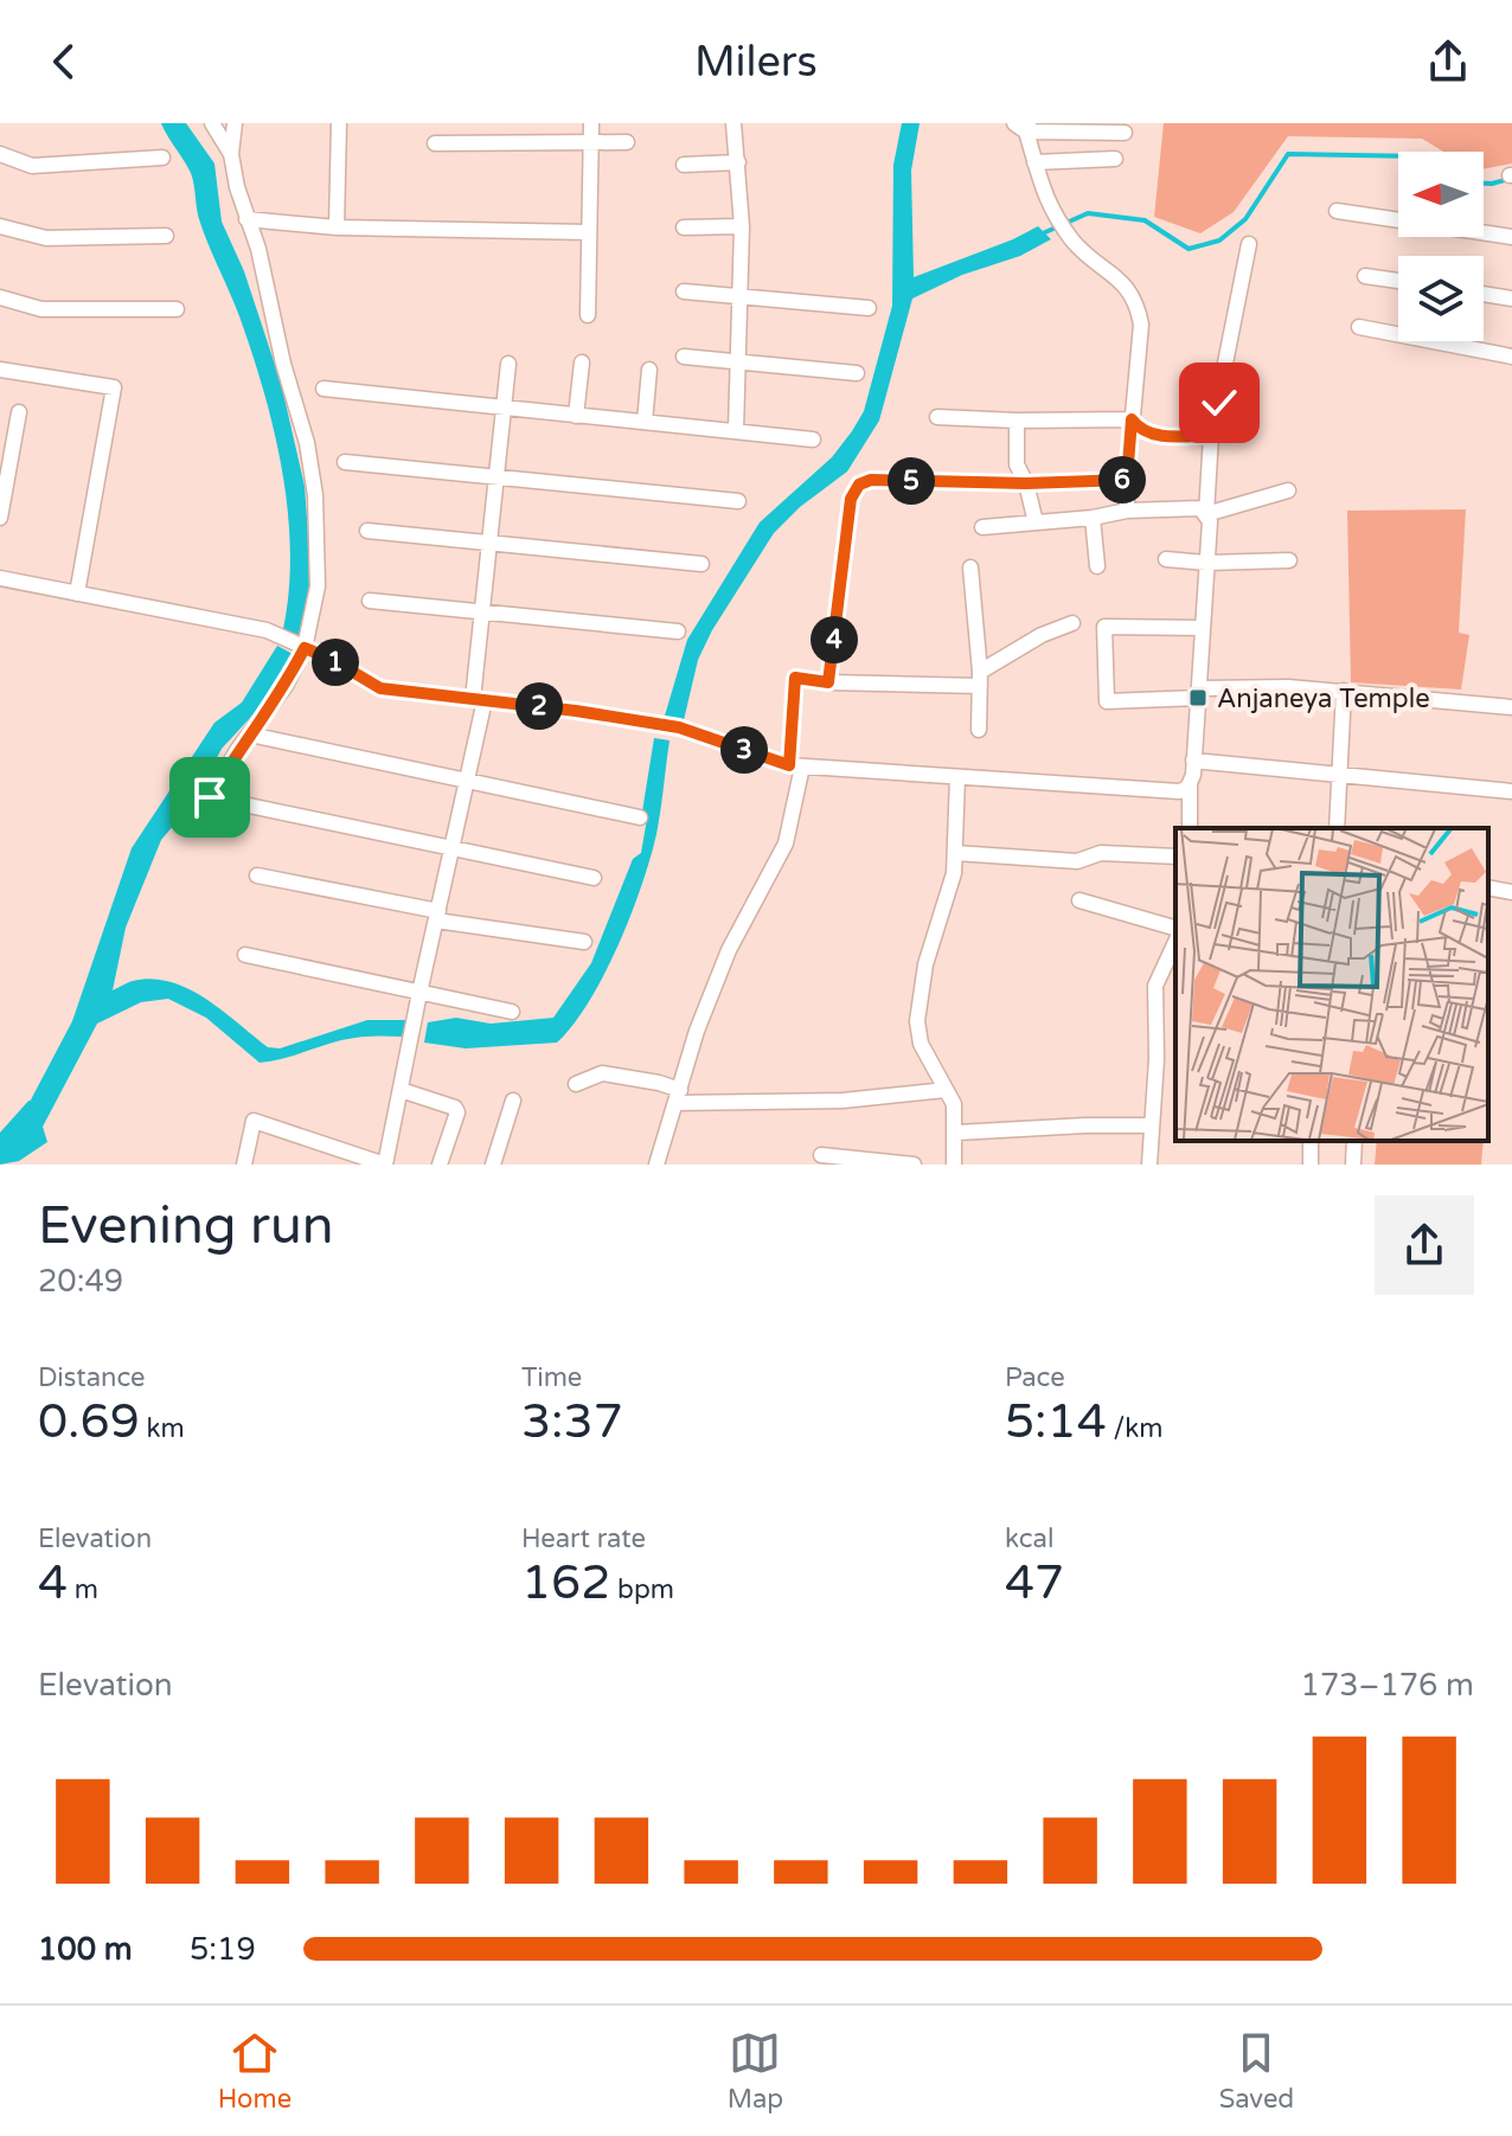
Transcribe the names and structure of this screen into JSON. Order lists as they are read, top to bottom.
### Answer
{
  "places": {
    "transit": ["Anjaneya Temple"]
  },
  "north": "left",
  "page": {
    "header": "Milers",
    "pins": [
      "6",
      "5",
      "4",
      "1",
      "2",
      "3"
    ],
    "heading": ["Evening run", "20:49"],
    "stats": [
      ["Distance", "0.69 km"],
      ["Time", "3:37"],
      ["Pace", "5:14 /km"],
      ["Elevation", "4 m"],
      ["Heart rate", "162 bpm"],
      ["kcal", "47"]
    ],
    "chart": ["Elevation", "173–176 m"],
    "list": [
      {
        "name": "100 m",
        "note": "5:19"
      }
    ],
    "tabs": ["Home", "Map", "Saved"]
  }
}
